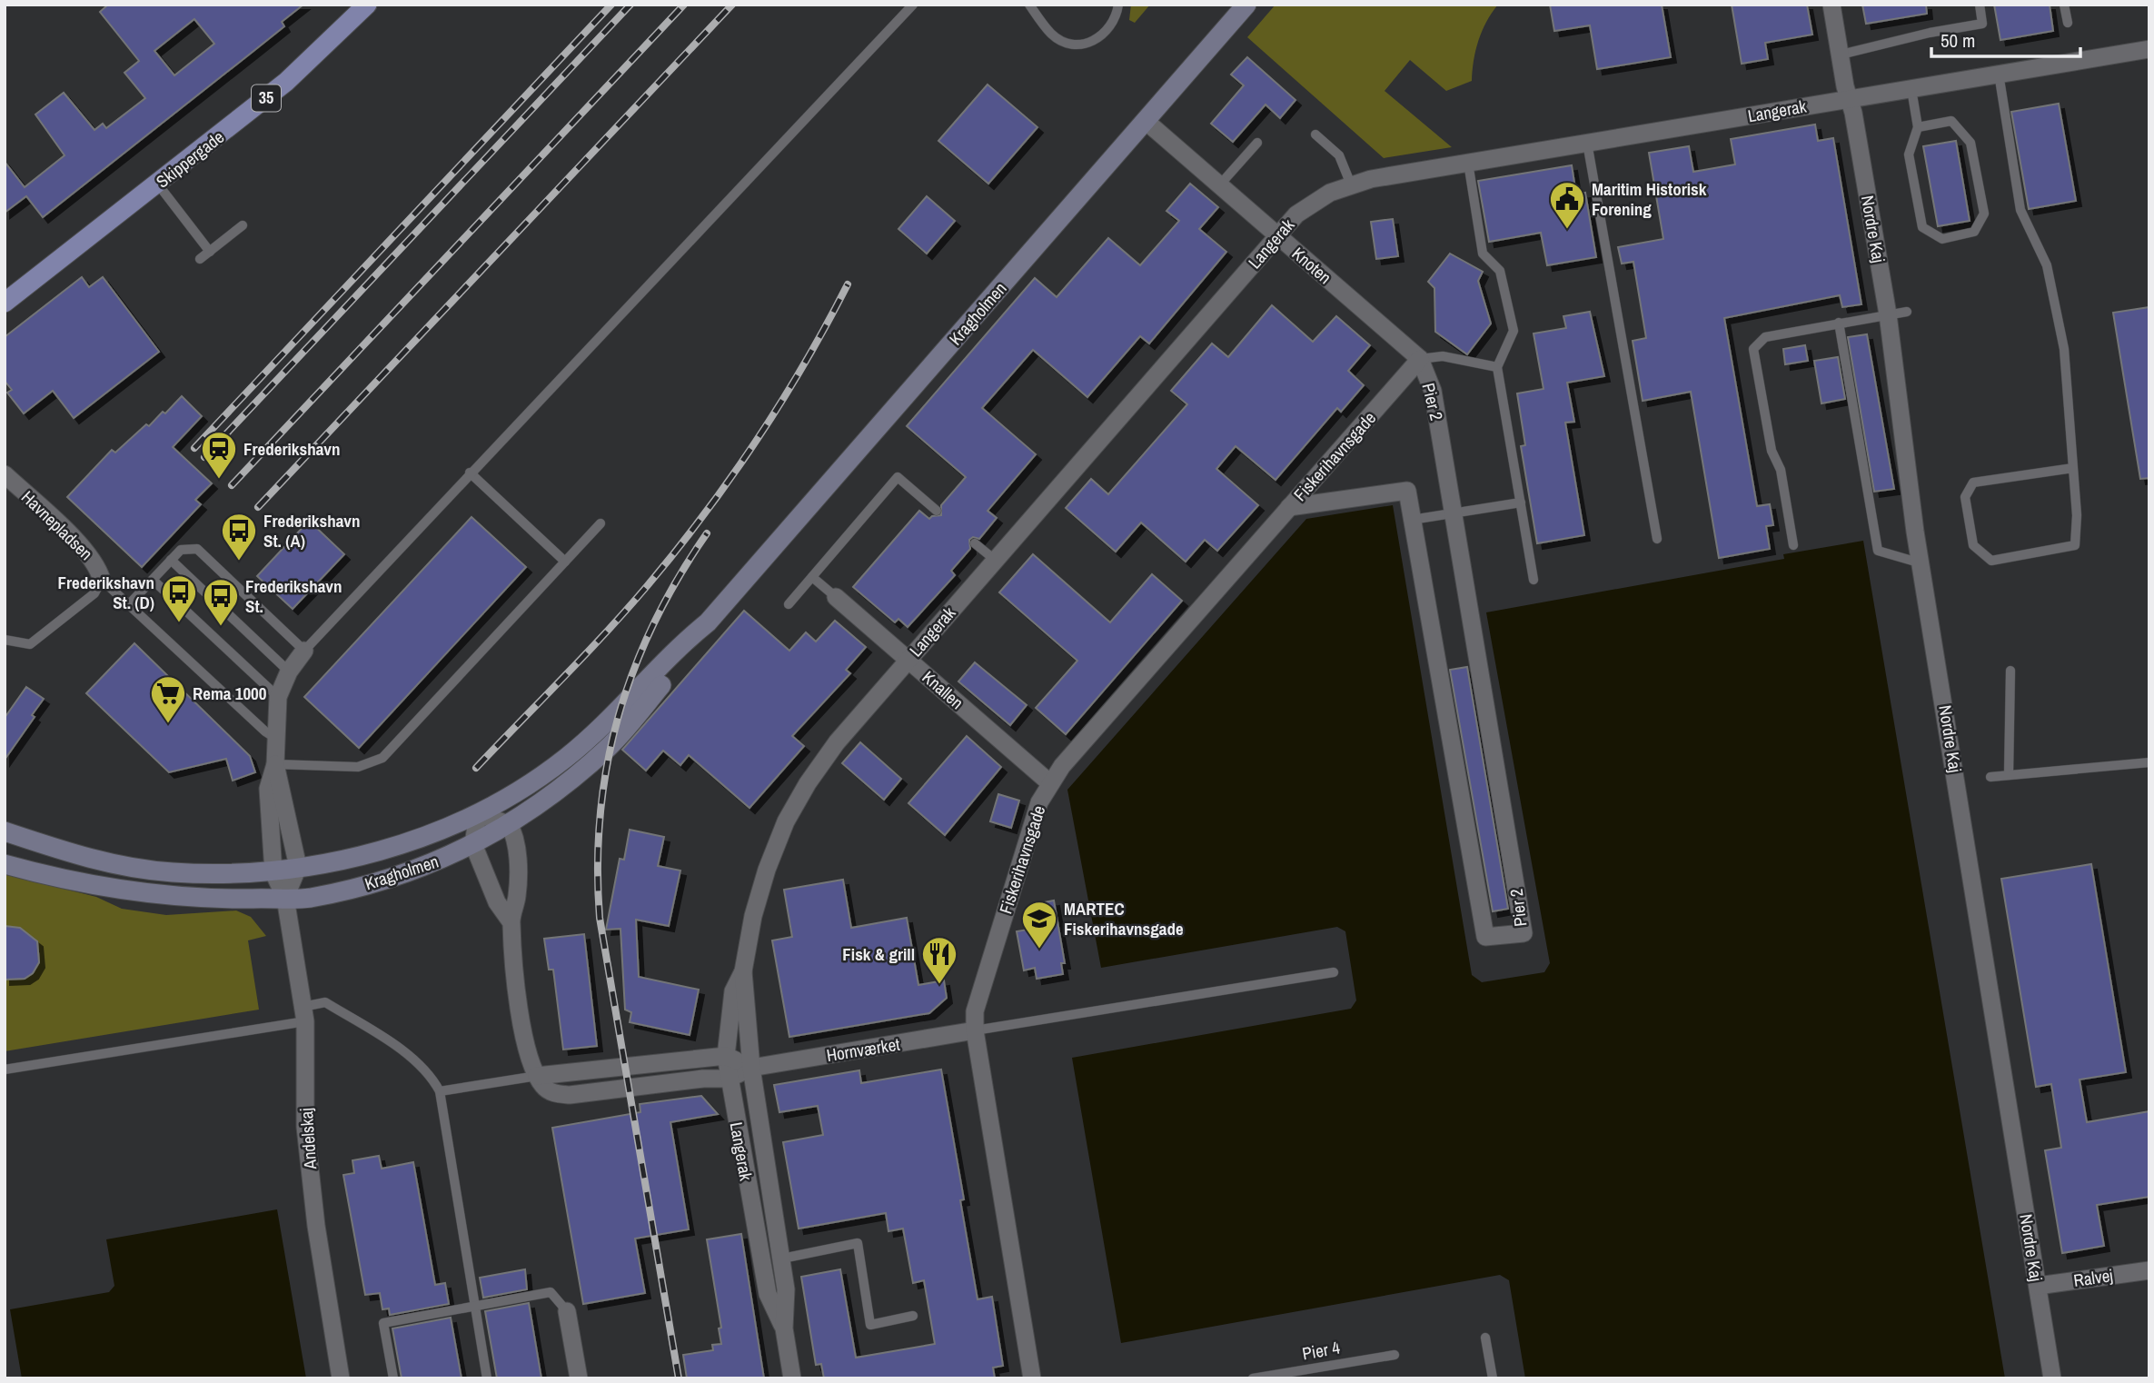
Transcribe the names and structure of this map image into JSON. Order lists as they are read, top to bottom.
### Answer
{
  "streets": {
    "main road": ["35", "Skippergade"],
    "street": [
      "Langerak",
      "Nordre Kaj",
      "Knoten",
      "Kragholmen",
      "Pier 2",
      "Fiskerihavnsgade",
      "Havnepladsen",
      "Knallen",
      "Hornværket",
      "Andelskaj",
      "Ralvej"
    ],
    "lane": ["Pier 4"]
  },
  "crossings": [
    ["Langerak", "Nordre Kaj"],
    ["Langerak", "Knoten"],
    ["Langerak", "Knallen"],
    ["Langerak", "Hornværket"],
    ["Nordre Kaj", "Ralvej"],
    ["Knoten", "Kragholmen"],
    ["Knoten", "Pier 2"],
    ["Knoten", "Fiskerihavnsgade"],
    ["Kragholmen", "Andelskaj"],
    ["Pier 2", "Fiskerihavnsgade"],
    ["Fiskerihavnsgade", "Knallen"],
    ["Fiskerihavnsgade", "Hornværket"]
  ],
  "places": {
    "public building": ["Maritim Historisk Forening"],
    "station": ["Frederikshavn"],
    "bus stop": ["Frederikshavn St. (A)", "Frederikshavn St. (D)", "Frederikshavn St."],
    "supermarket": ["Rema 1000"],
    "school or university": ["MARTEC Fiskerihavnsgade"],
    "restaurant": ["Fisk & grill"]
  },
  "scale_bar": "50 m"
}
